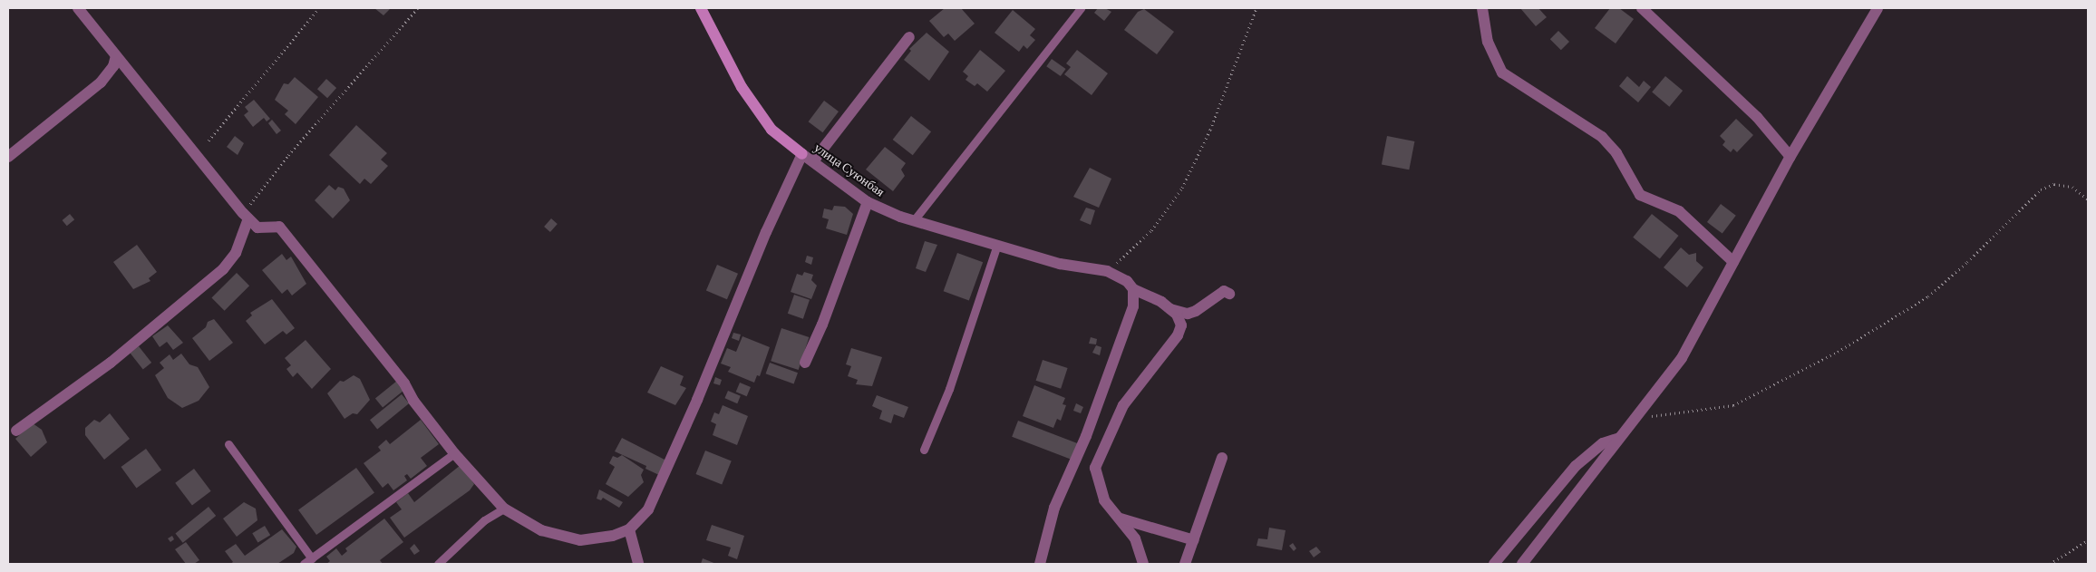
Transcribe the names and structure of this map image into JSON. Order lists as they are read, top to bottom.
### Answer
{
  "streets": {
    "street": ["улица Суюнбая"]
  }
}
